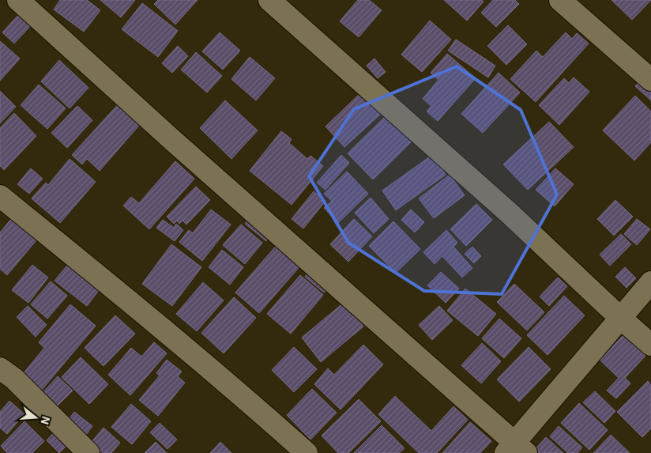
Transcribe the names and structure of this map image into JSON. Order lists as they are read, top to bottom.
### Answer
{
  "north": "right"
}
